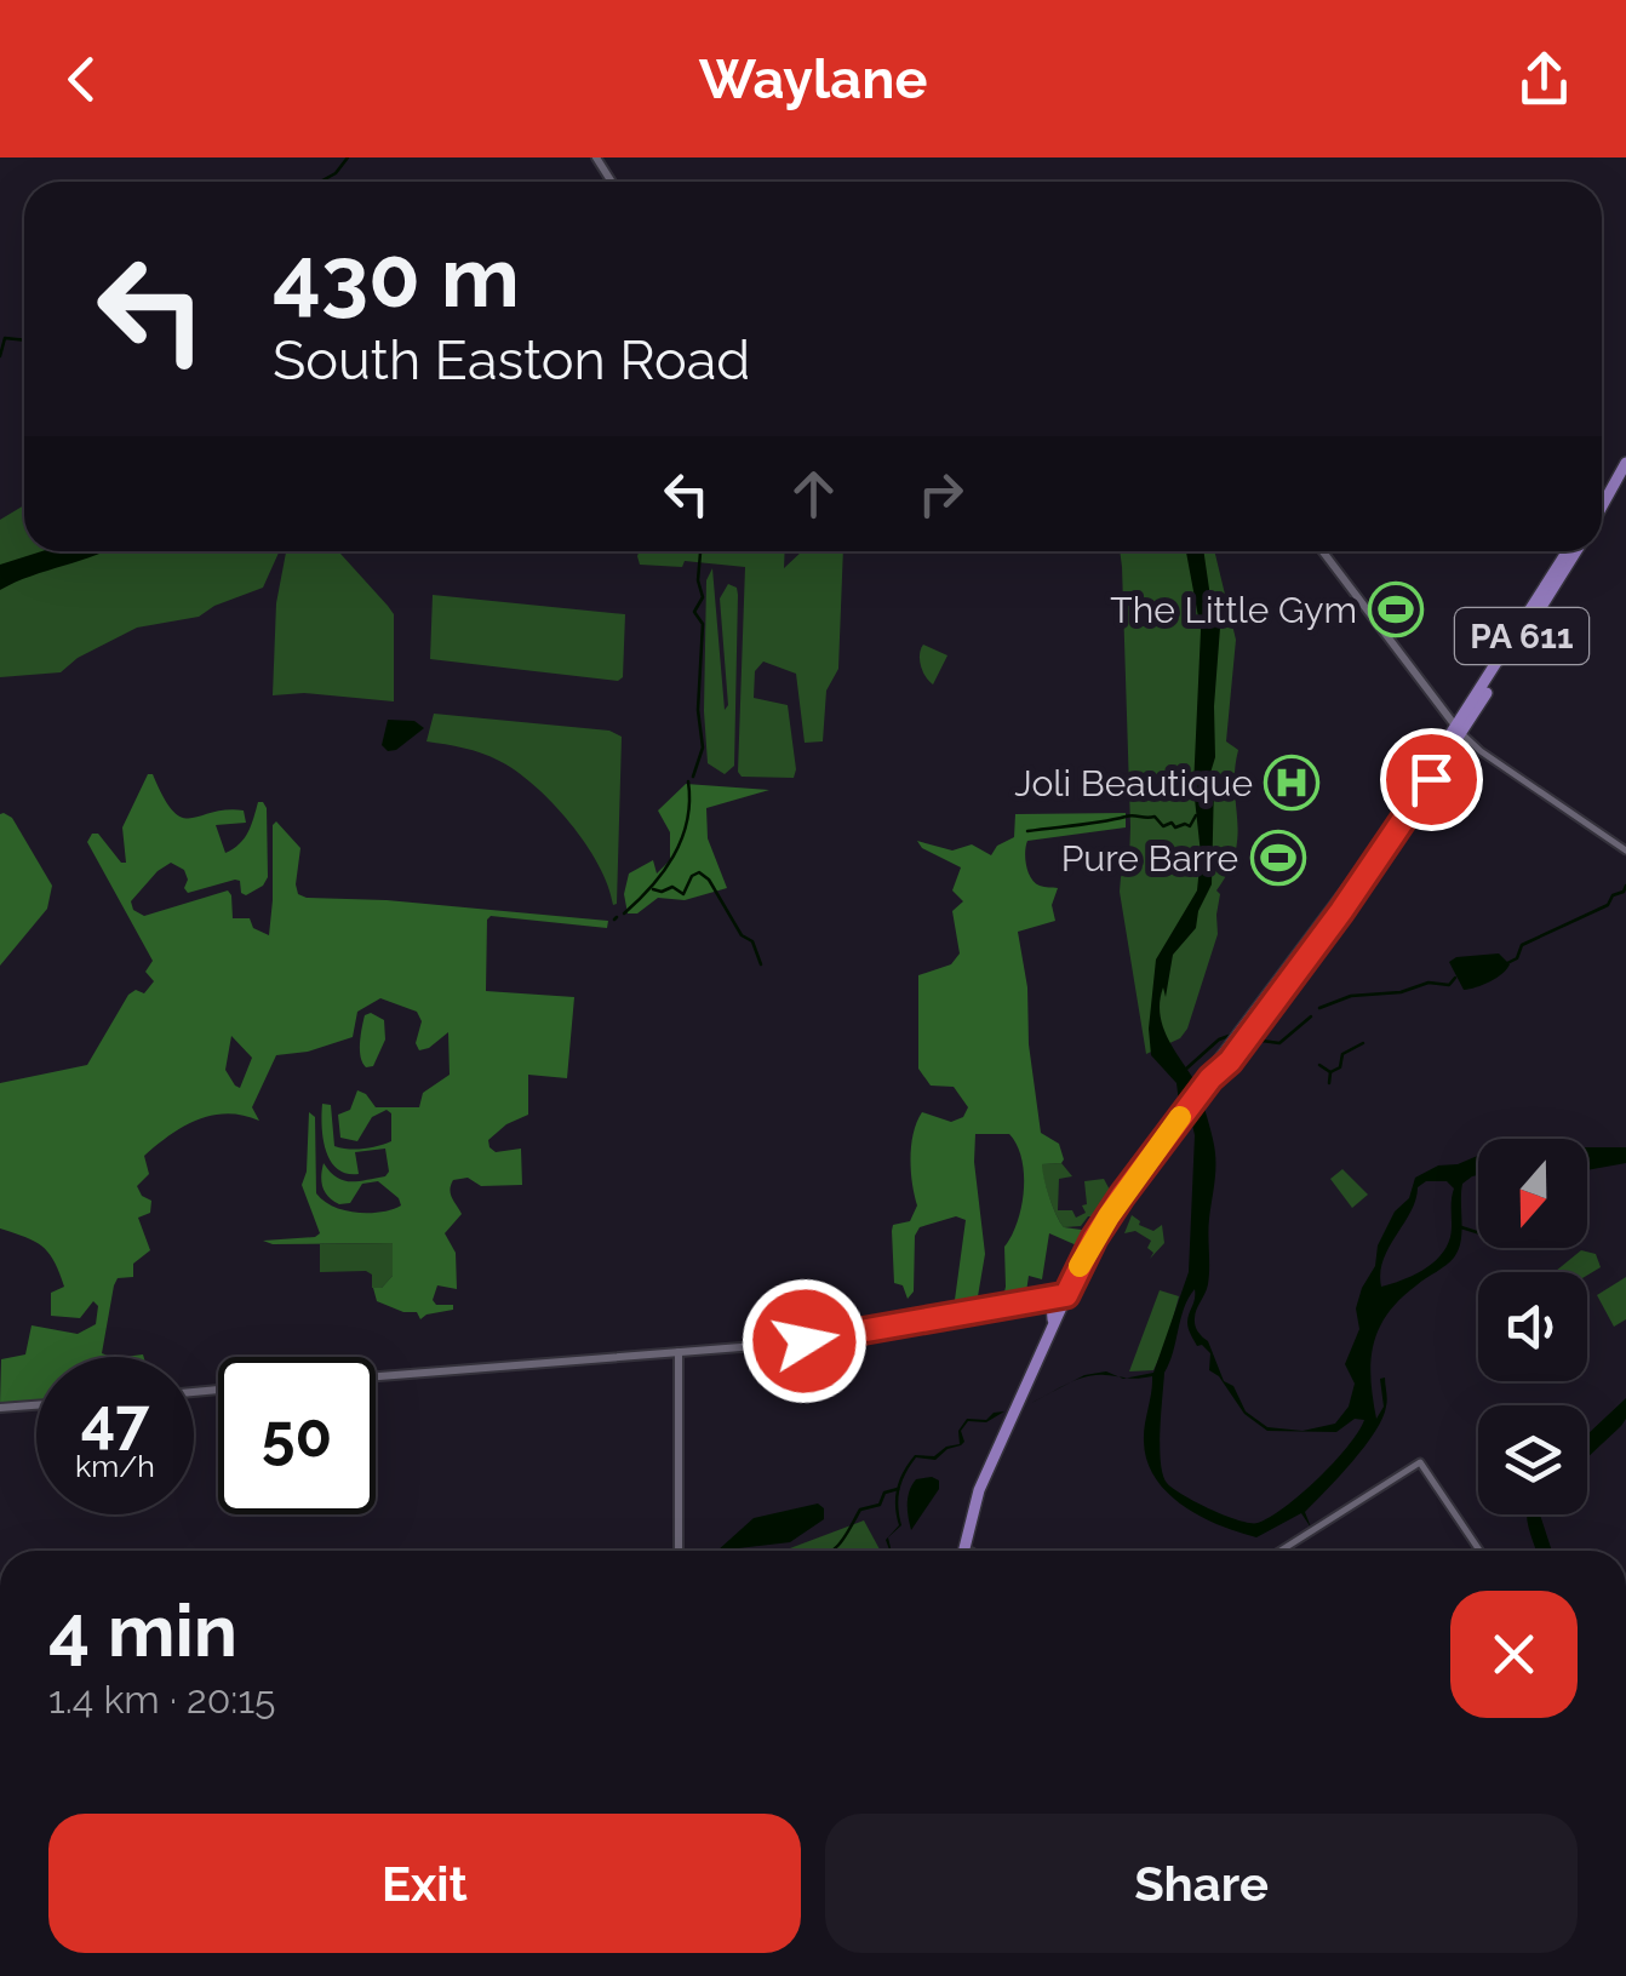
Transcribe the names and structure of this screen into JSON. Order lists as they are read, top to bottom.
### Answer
{
  "streets": {
    "highway": ["PA 611"]
  },
  "places": {
    "sports": ["The Little Gym", "Pure Barre"],
    "hospital": ["Joli Beautique"]
  },
  "north": "bottom",
  "page": {
    "header": "Waylane",
    "turn": ["430 m", "South Easton Road"],
    "speed": "47 km/h",
    "limit": "50",
    "heading": ["4 min", "1.4 km · 20:15"],
    "buttons": ["Exit", "Share"]
  }
}
